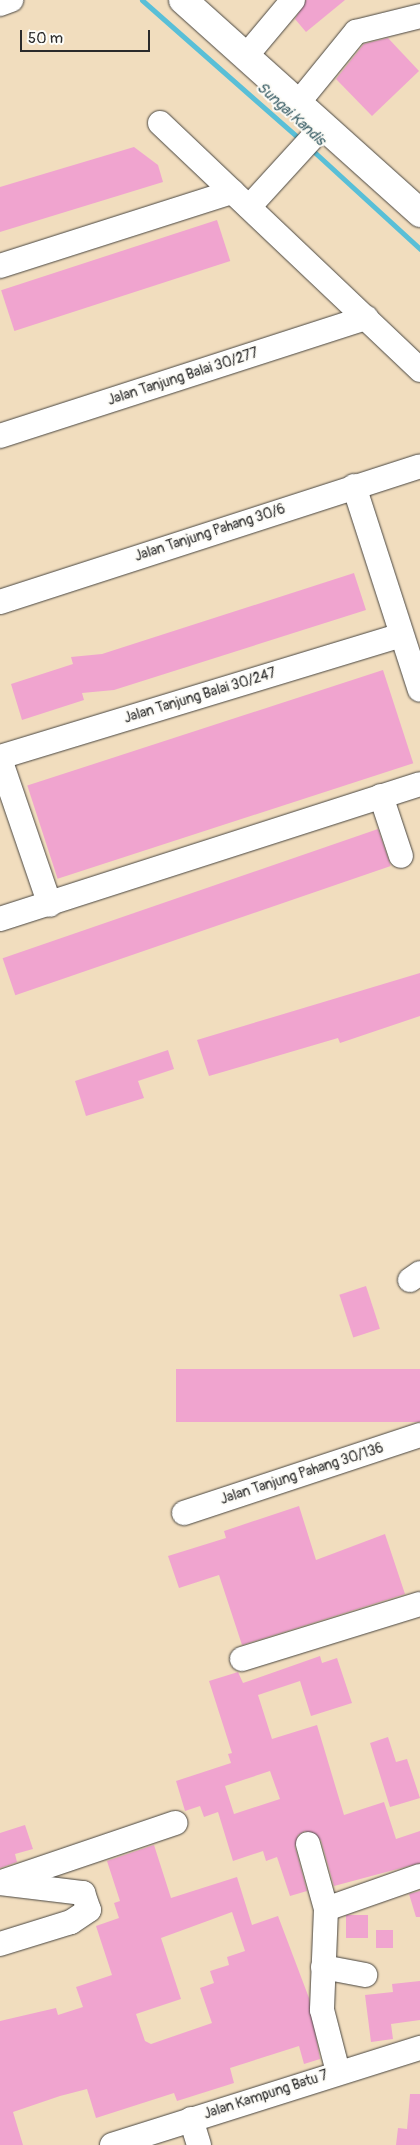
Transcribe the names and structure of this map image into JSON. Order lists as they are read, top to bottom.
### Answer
{
  "streets": {
    "street": [
      "Jalan Tanjung Balai 30/277",
      "Jalan Tanjung Pahang 30/6",
      "Jalan Tanjung Balai 30/247",
      "Jalan Tanjung Pahang 30/136",
      "Jalan Kampung Batu 7"
    ]
  },
  "water": ["Sungai Kandis"],
  "scale_bar": "50 m"
}
